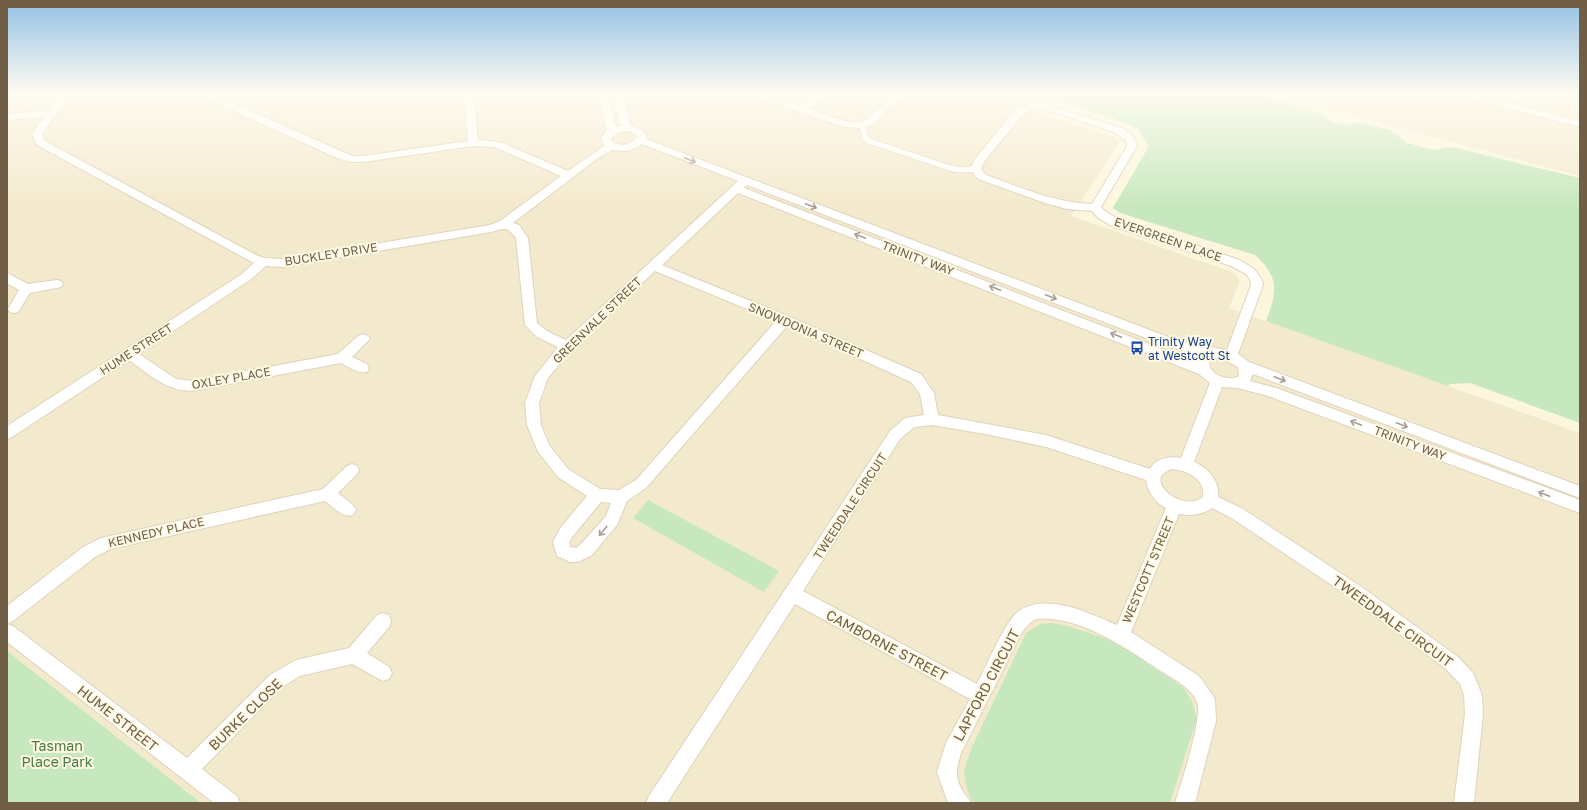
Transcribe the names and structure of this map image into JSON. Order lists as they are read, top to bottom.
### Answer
{
  "streets": {
    "street": [
      "EVERGREEN PLACE",
      "BUCKLEY DRIVE",
      "TRINITY WAY",
      "GREENVALE STREET",
      "SNOWDONIA STREET",
      "HUME STREET",
      "OXLEY PLACE",
      "TWEEDDALE CIRCUIT",
      "KENNEDY PLACE",
      "WESTCOTT STREET",
      "CAMBORNE STREET",
      "LAPFORD CIRCUIT",
      "BURKE CLOSE"
    ]
  },
  "crossings": [
    ["EVERGREEN PLACE", "TRINITY WAY"],
    ["BUCKLEY DRIVE", "TRINITY WAY"],
    ["BUCKLEY DRIVE", "HUME STREET"],
    ["TRINITY WAY", "GREENVALE STREET"],
    ["GREENVALE STREET", "SNOWDONIA STREET"],
    ["SNOWDONIA STREET", "TWEEDDALE CIRCUIT"],
    ["HUME STREET", "OXLEY PLACE"],
    ["HUME STREET", "BURKE CLOSE"],
    ["TWEEDDALE CIRCUIT", "WESTCOTT STREET"],
    ["TWEEDDALE CIRCUIT", "CAMBORNE STREET"],
    ["WESTCOTT STREET", "LAPFORD CIRCUIT"],
    ["CAMBORNE STREET", "LAPFORD CIRCUIT"]
  ],
  "parks": ["Tasman Place Park"],
  "places": {
    "bus stop": ["Trinity Way at Westcott St"]
  }
}
